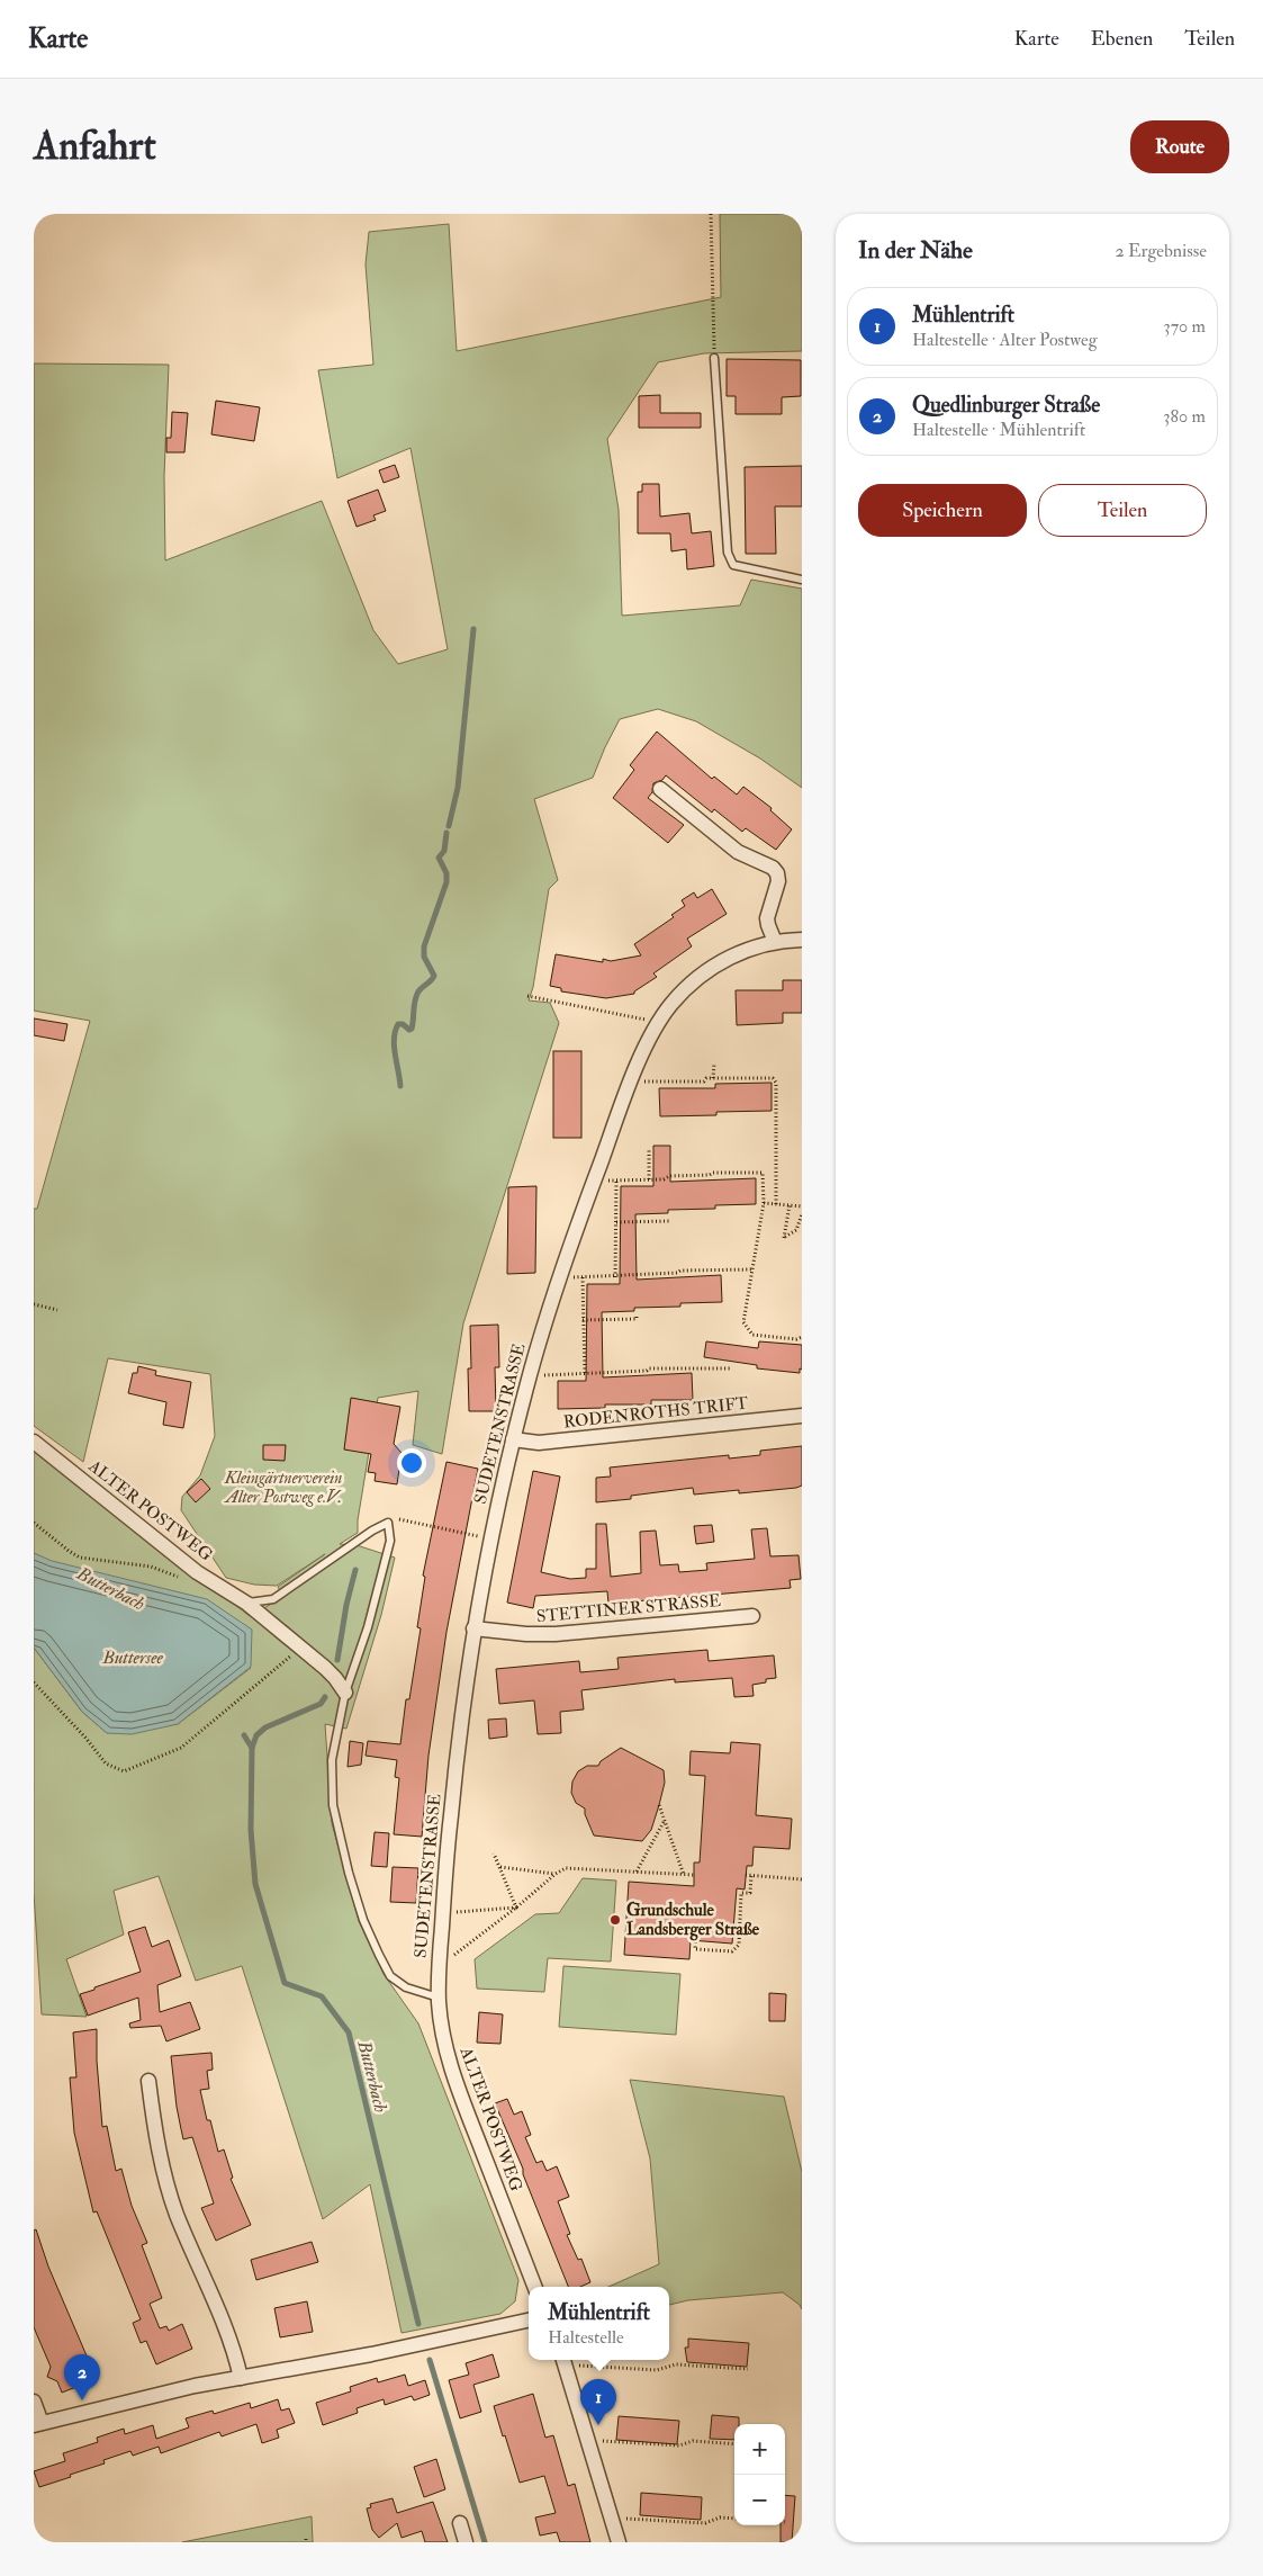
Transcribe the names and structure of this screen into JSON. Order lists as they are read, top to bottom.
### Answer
{
  "streets": {
    "street": [
      "RODENROTHS TRIFT",
      "SUDETENSTRASSE",
      "ALTER POSTWEG",
      "STETTINER STRASSE"
    ]
  },
  "crossings": [
    ["RODENROTHS TRIFT", "SUDETENSTRASSE"],
    ["SUDETENSTRASSE", "ALTER POSTWEG"],
    ["SUDETENSTRASSE", "STETTINER STRASSE"]
  ],
  "water": ["Butterbach", "Buttersee"],
  "parks": ["Kleingärtnerverein Alter Postweg e.V."],
  "places": ["Grundschule Landsberger Straße"],
  "page": {
    "header": "Karte",
    "nav": ["Karte", "Ebenen", "Teilen"],
    "buttons": [
      "Route",
      ["Speichern", "Teilen"]
    ],
    "title": "Anfahrt",
    "heading": ["In der Nähe", "2 Ergebnisse"],
    "list": [
      {
        "mark": "1",
        "name": "Mühlentrift",
        "note": "Haltestelle · Alter Postweg",
        "value": "370 m"
      },
      {
        "mark": "2",
        "name": "Quedlinburger Straße",
        "note": "Haltestelle · Mühlentrift",
        "value": "380 m"
      }
    ],
    "popup": ["Mühlentrift", "Haltestelle"],
    "pins": ["2", "1"],
    "map_buttons": ["+", "−"]
  }
}
